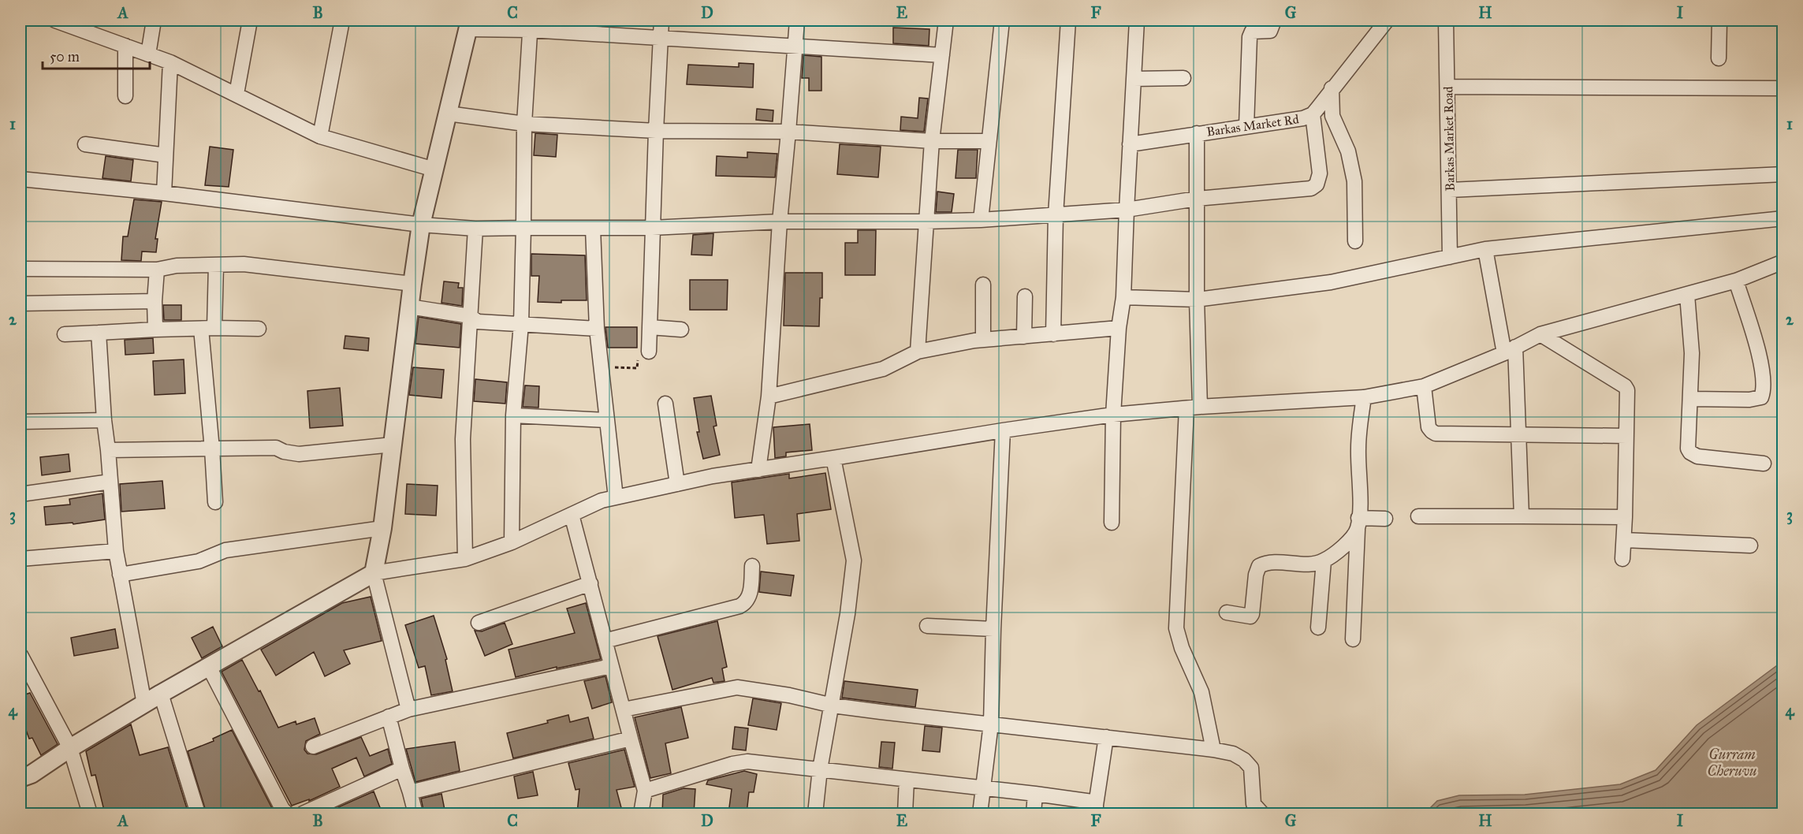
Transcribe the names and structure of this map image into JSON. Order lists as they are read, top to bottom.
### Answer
{
  "streets": {
    "street": ["Barkas Market Rd", "Barkas Market Road"]
  },
  "water": ["Gurram Cheruvu"],
  "scale_bar": "50 m",
  "grid": {
    "columns": [
      "A",
      "B",
      "C",
      "D",
      "E",
      "F",
      "G",
      "H",
      "I"
    ],
    "rows": [
      "1",
      "2",
      "3",
      "4"
    ]
  }
}
